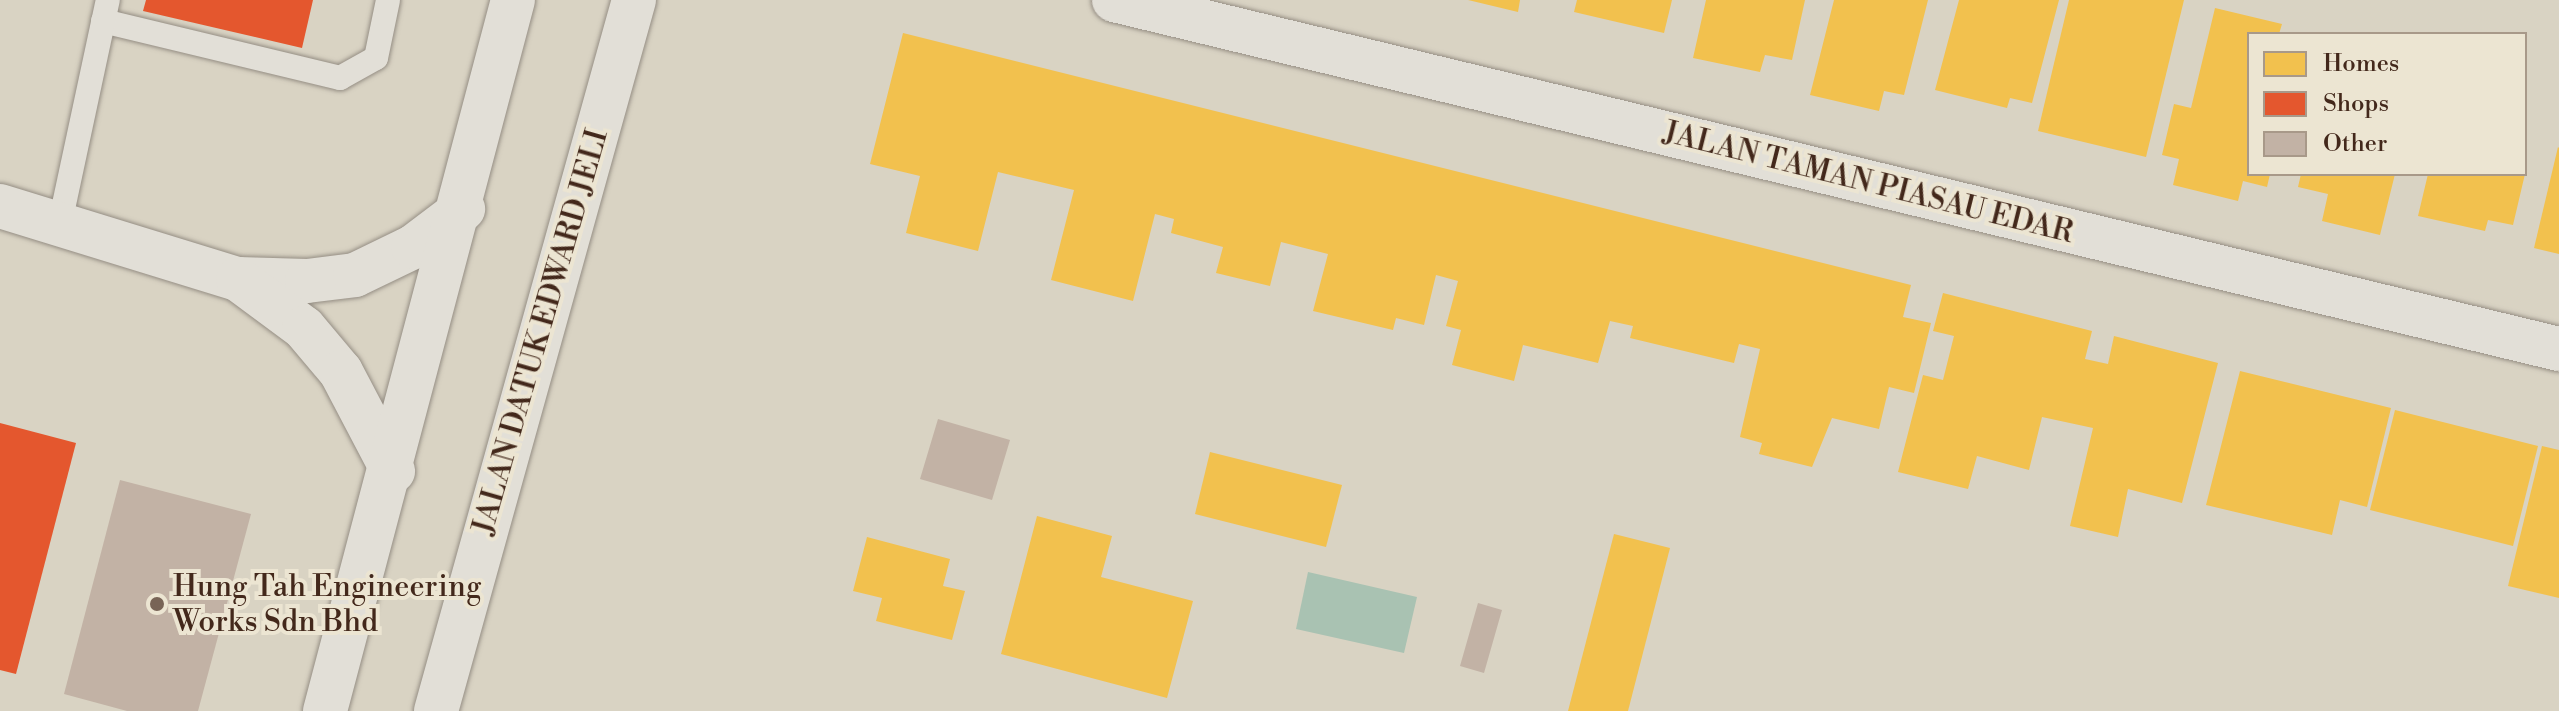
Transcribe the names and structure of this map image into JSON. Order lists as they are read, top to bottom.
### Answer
{
  "streets": {
    "street": ["JALAN TAMAN PIASAU EDAR", "JALAN DATUK EDWARD JELI"]
  },
  "places": ["Hung Tah Engineering Works Sdn Bhd"],
  "legend": ["Homes", "Shops", "Other"]
}
